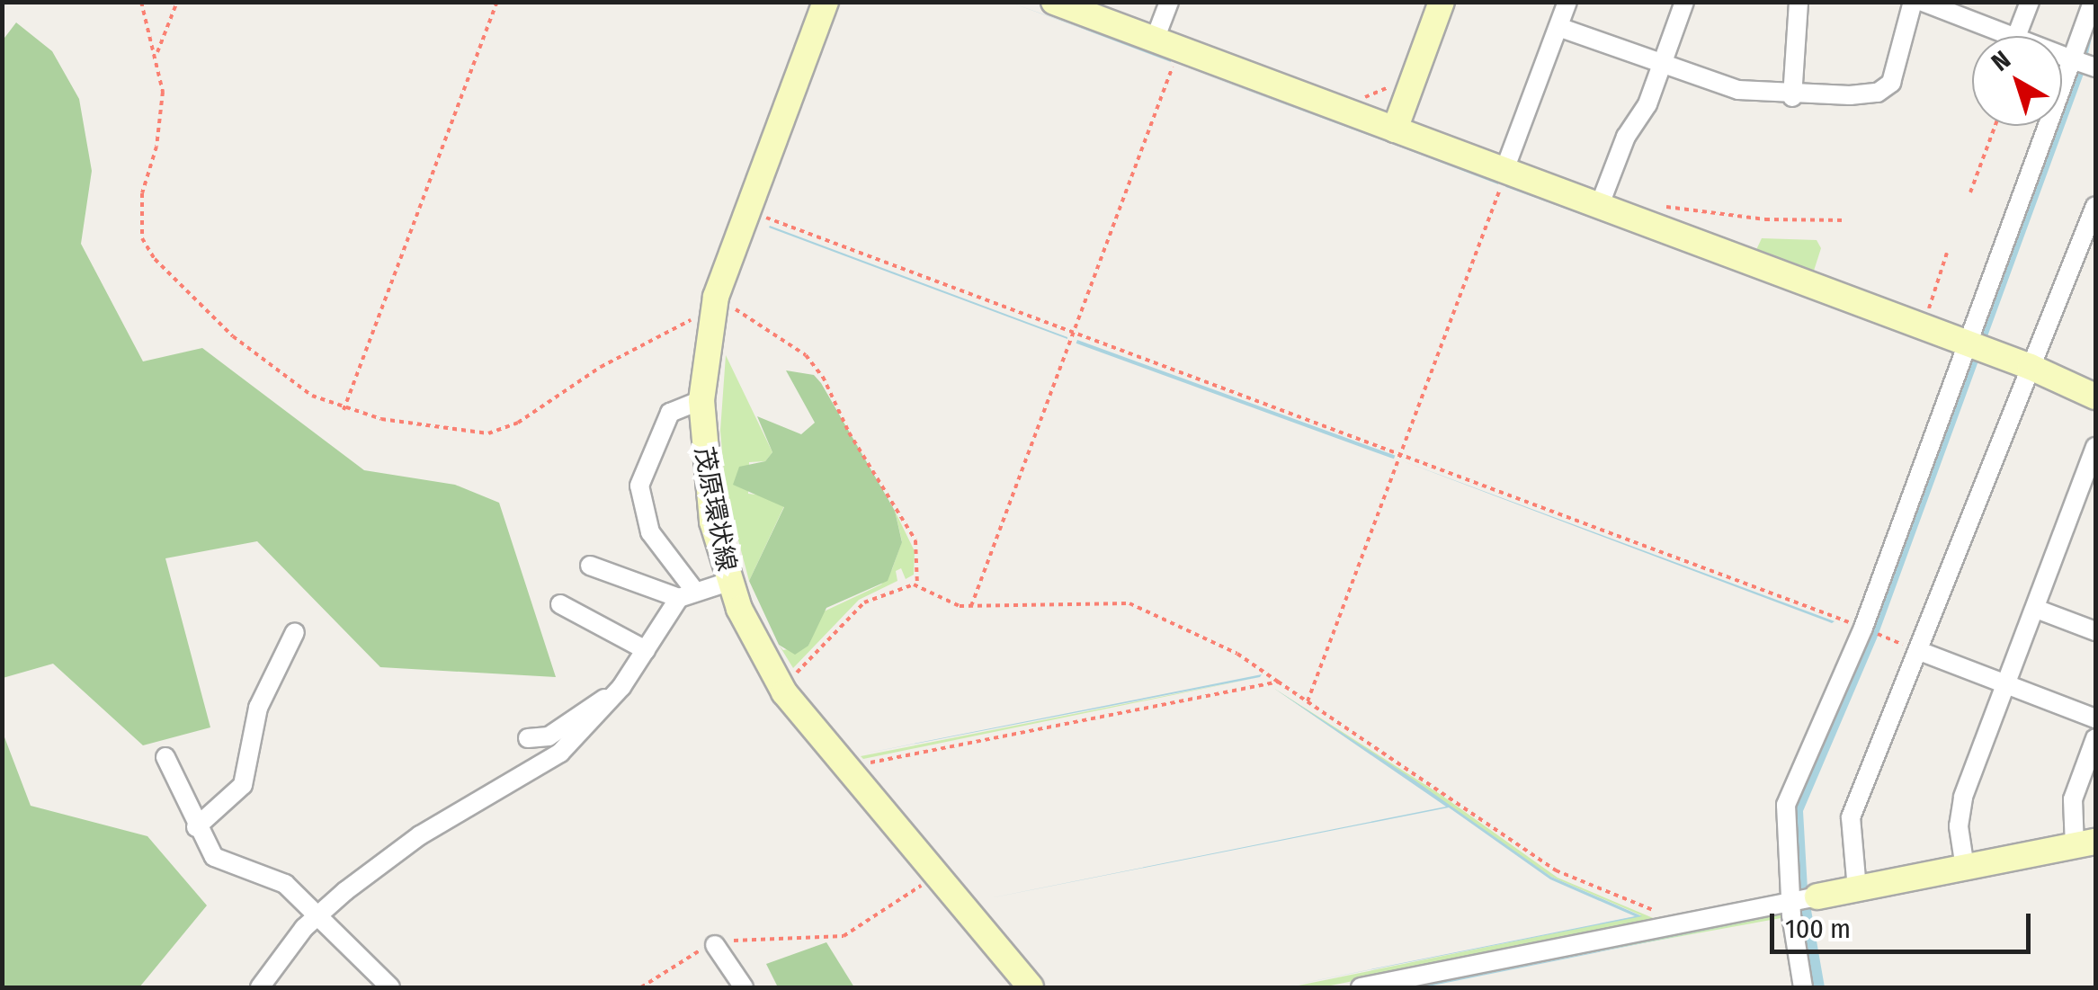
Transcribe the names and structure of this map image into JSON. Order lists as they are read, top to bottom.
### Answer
{
  "streets": {
    "street": ["茂原環状線"]
  },
  "scale_bar": "100 m",
  "north": "top left"
}
